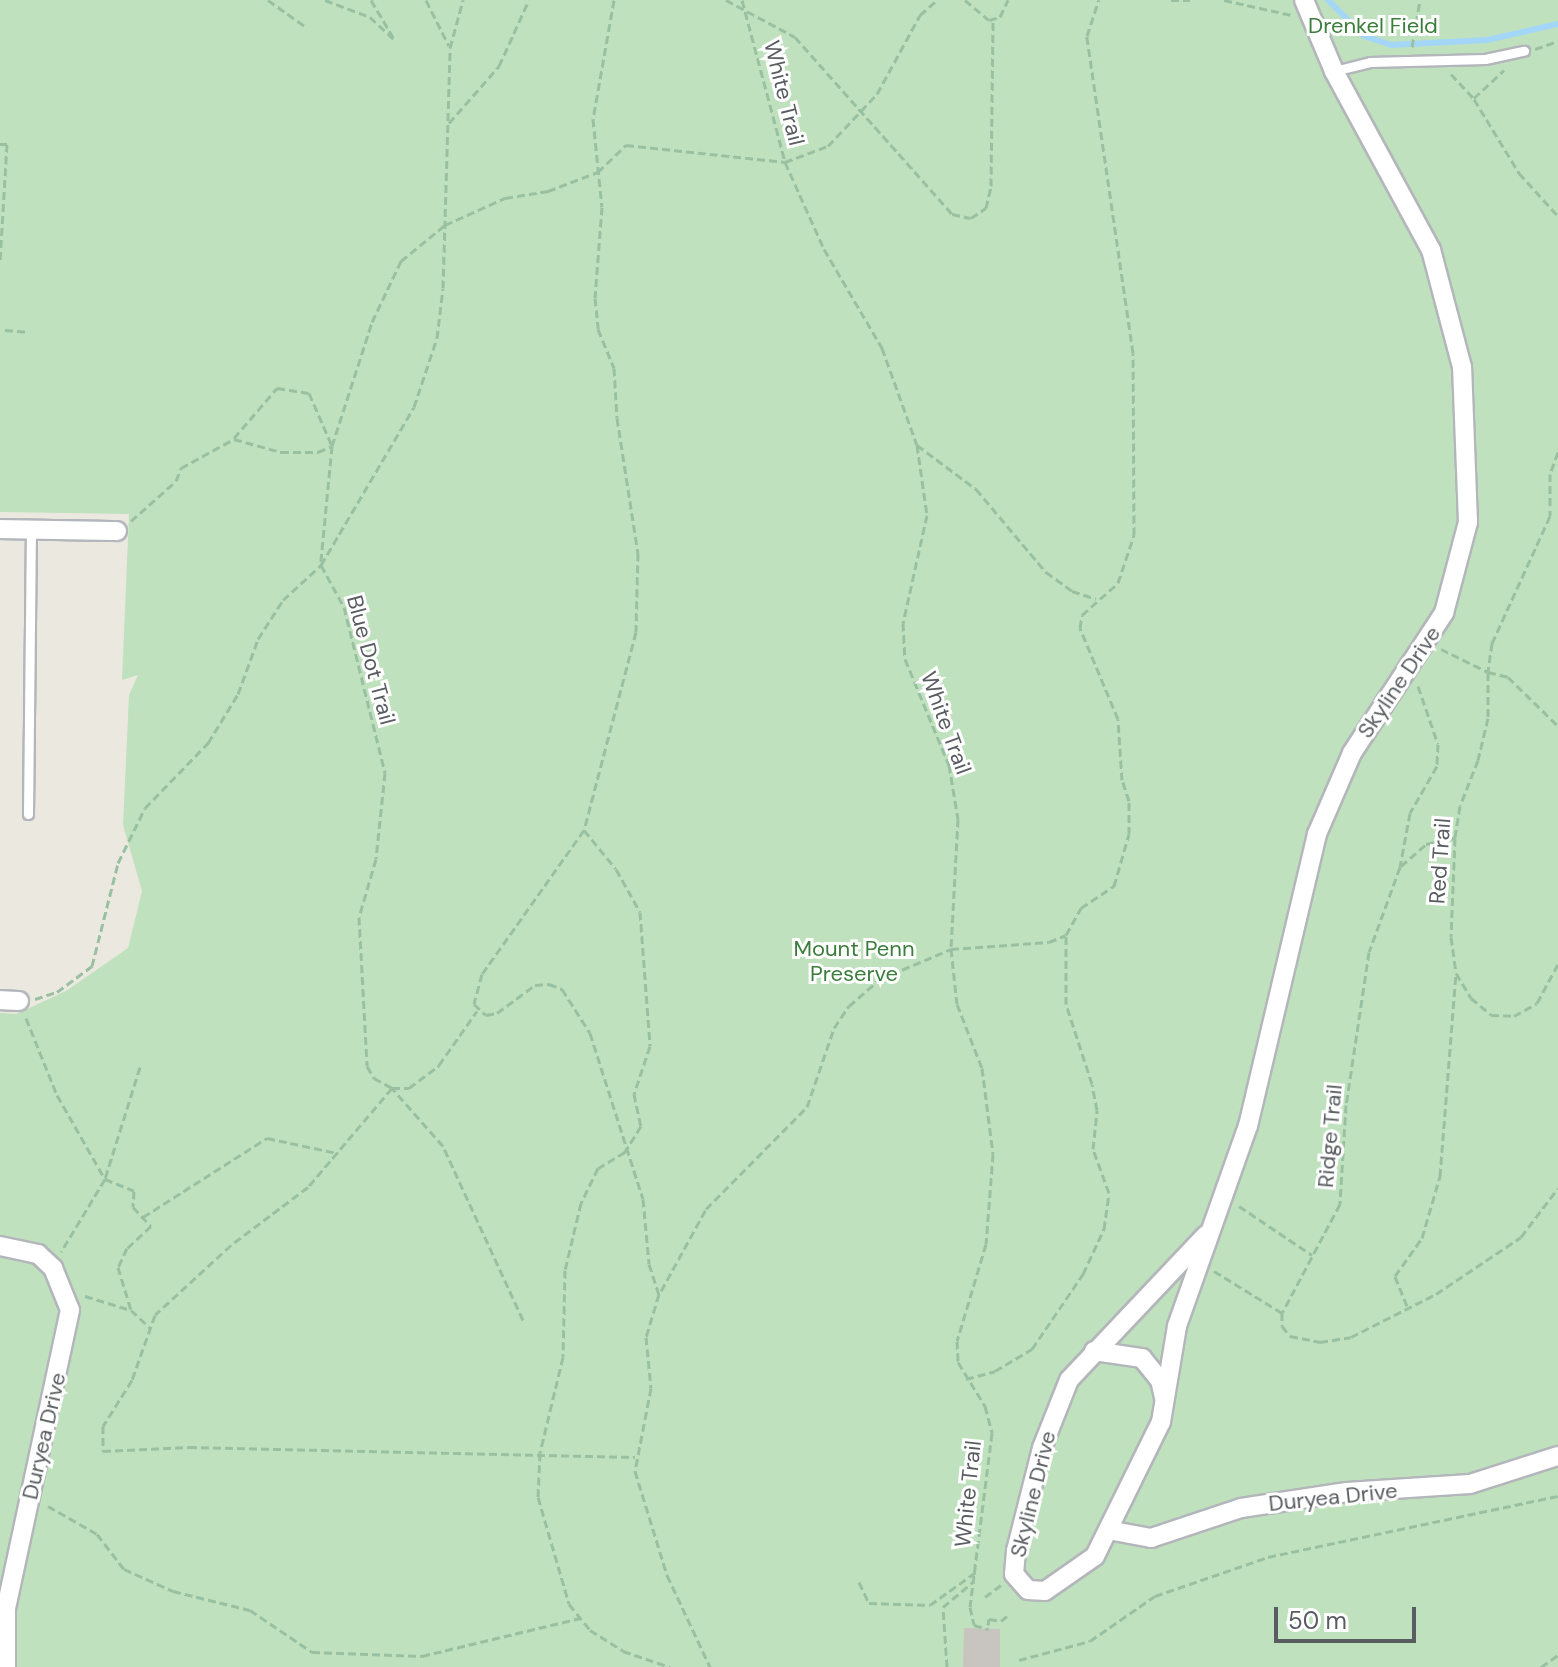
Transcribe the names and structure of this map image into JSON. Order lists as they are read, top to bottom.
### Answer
{
  "streets": {
    "street": ["Skyline Drive", "Duryea Drive"],
    "path": [
      "White Trail",
      "Blue Dot Trail",
      "Red Trail",
      "Ridge Trail"
    ]
  },
  "crossings": [
    ["Skyline Drive", "Ridge Trail"],
    ["Skyline Drive", "Duryea Drive"]
  ],
  "parks": ["Drenkel Field", "Mount Penn Preserve"],
  "scale_bar": "50 m"
}
